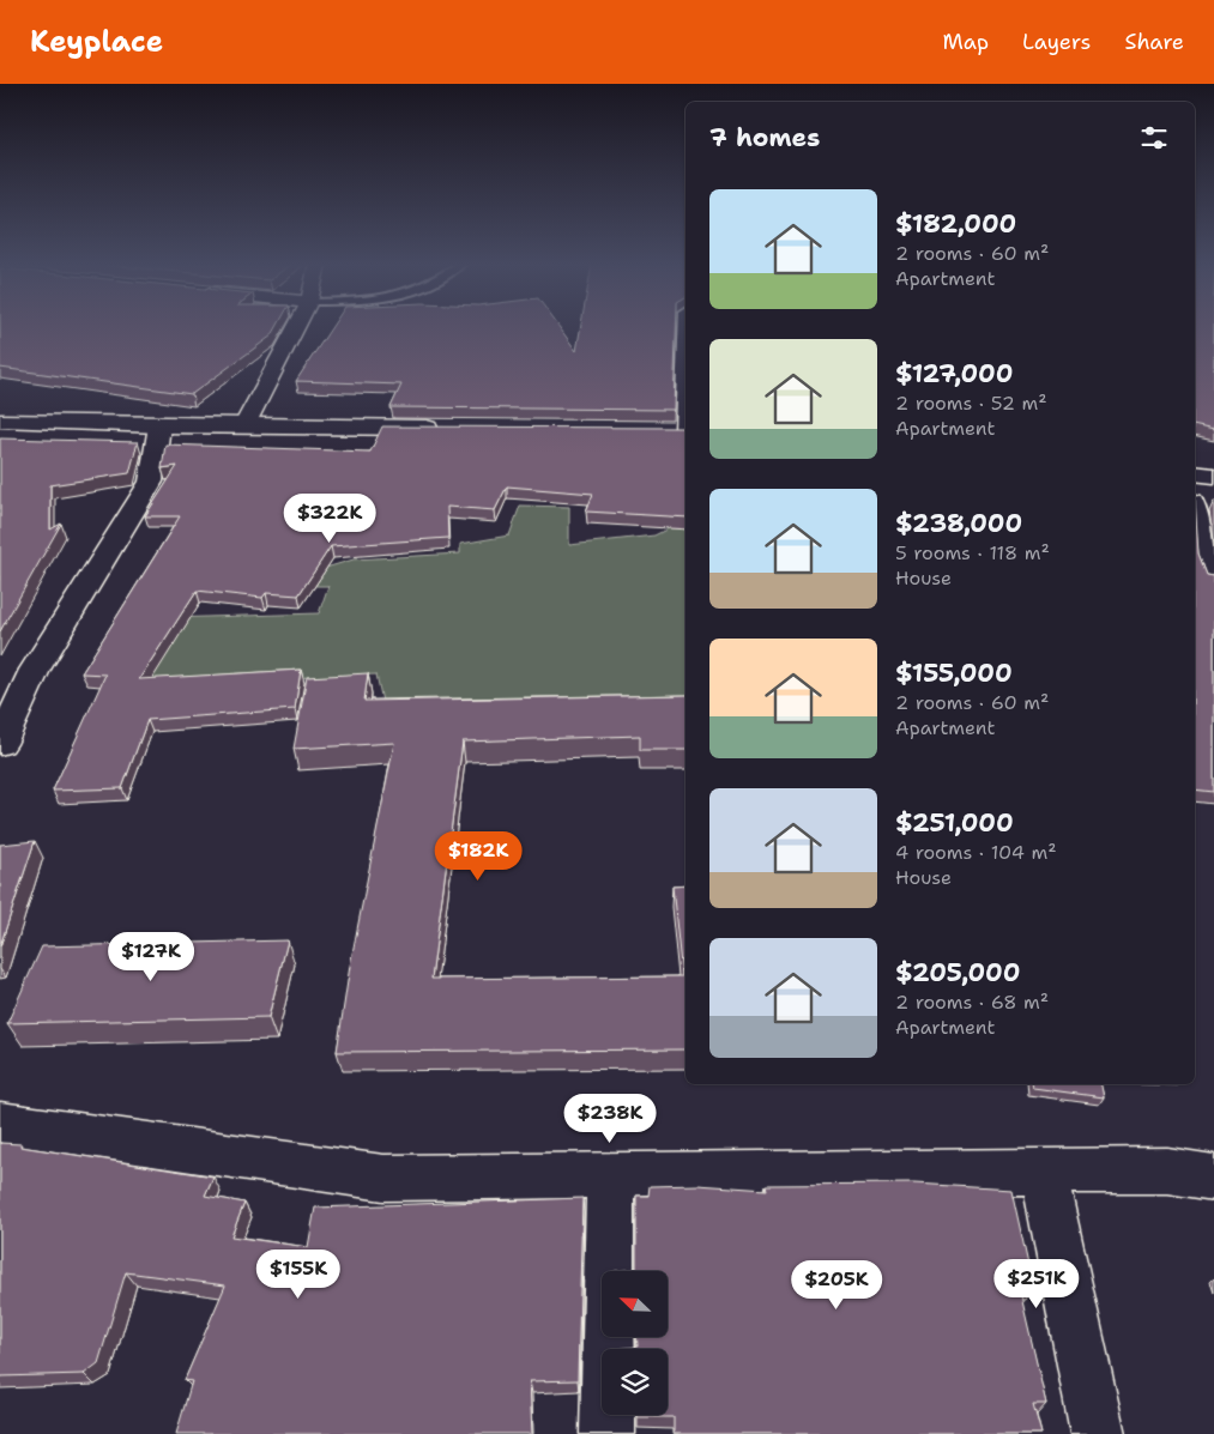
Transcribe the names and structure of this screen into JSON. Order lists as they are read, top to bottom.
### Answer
{
  "north": "top left",
  "page": {
    "header": "Keyplace",
    "nav": ["Map", "Layers", "Share"],
    "heading": "7 homes",
    "list": [
      {
        "name": "$182,000",
        "note": "2 rooms · 60 m² · Apartment"
      },
      {
        "name": "$127,000",
        "note": "2 rooms · 52 m² · Apartment"
      },
      {
        "name": "$238,000",
        "note": "5 rooms · 118 m² · House"
      },
      {
        "name": "$155,000",
        "note": "2 rooms · 60 m² · Apartment"
      },
      {
        "name": "$251,000",
        "note": "4 rooms · 104 m² · House"
      },
      {
        "name": "$205,000",
        "note": "2 rooms · 68 m² · Apartment"
      }
    ],
    "price": [
      "$322K",
      "$182K",
      "$127K",
      "$238K",
      "$155K",
      "$251K",
      "$205K"
    ]
  }
}
